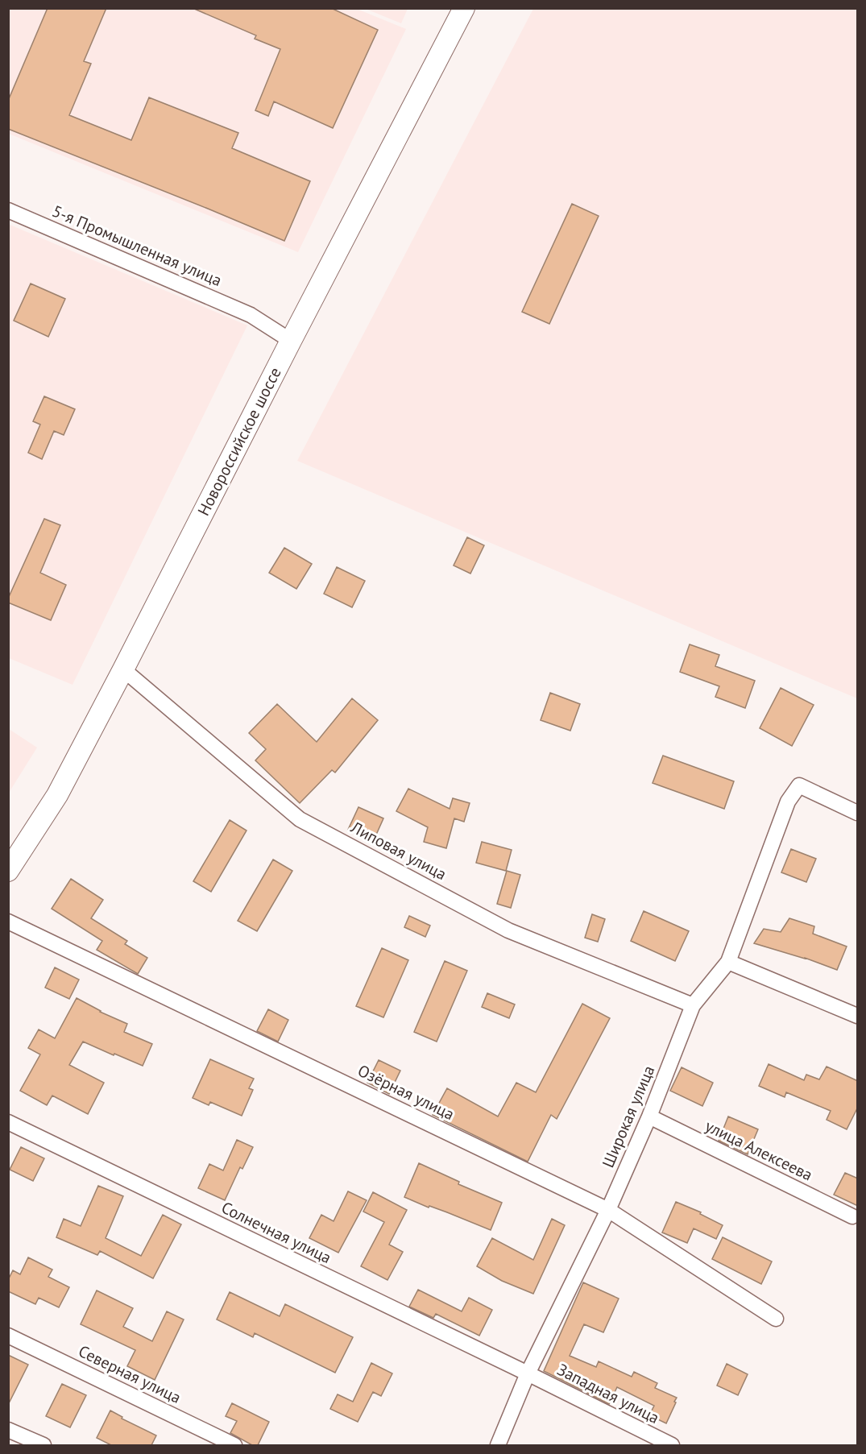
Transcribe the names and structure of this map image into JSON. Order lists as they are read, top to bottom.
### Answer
{
  "streets": {
    "main road": ["Новороссийское шоссе"],
    "street": [
      "5-я Промышленная улица",
      "Липовая улица",
      "Озёрная улица",
      "Широкая улица",
      "улица Алексеева",
      "Солнечная улица",
      "Северная улица",
      "Западная улица"
    ]
  },
  "crossings": [
    ["5-я Промышленная улица", "Новороссийское шоссе"],
    ["Новороссийское шоссе", "Липовая улица"],
    ["Липовая улица", "Широкая улица"],
    ["Озёрная улица", "Широкая улица"],
    ["Широкая улица", "улица Алексеева"],
    ["Широкая улица", "Солнечная улица"],
    ["Широкая улица", "Западная улица"],
    ["Солнечная улица", "Западная улица"]
  ]
}
